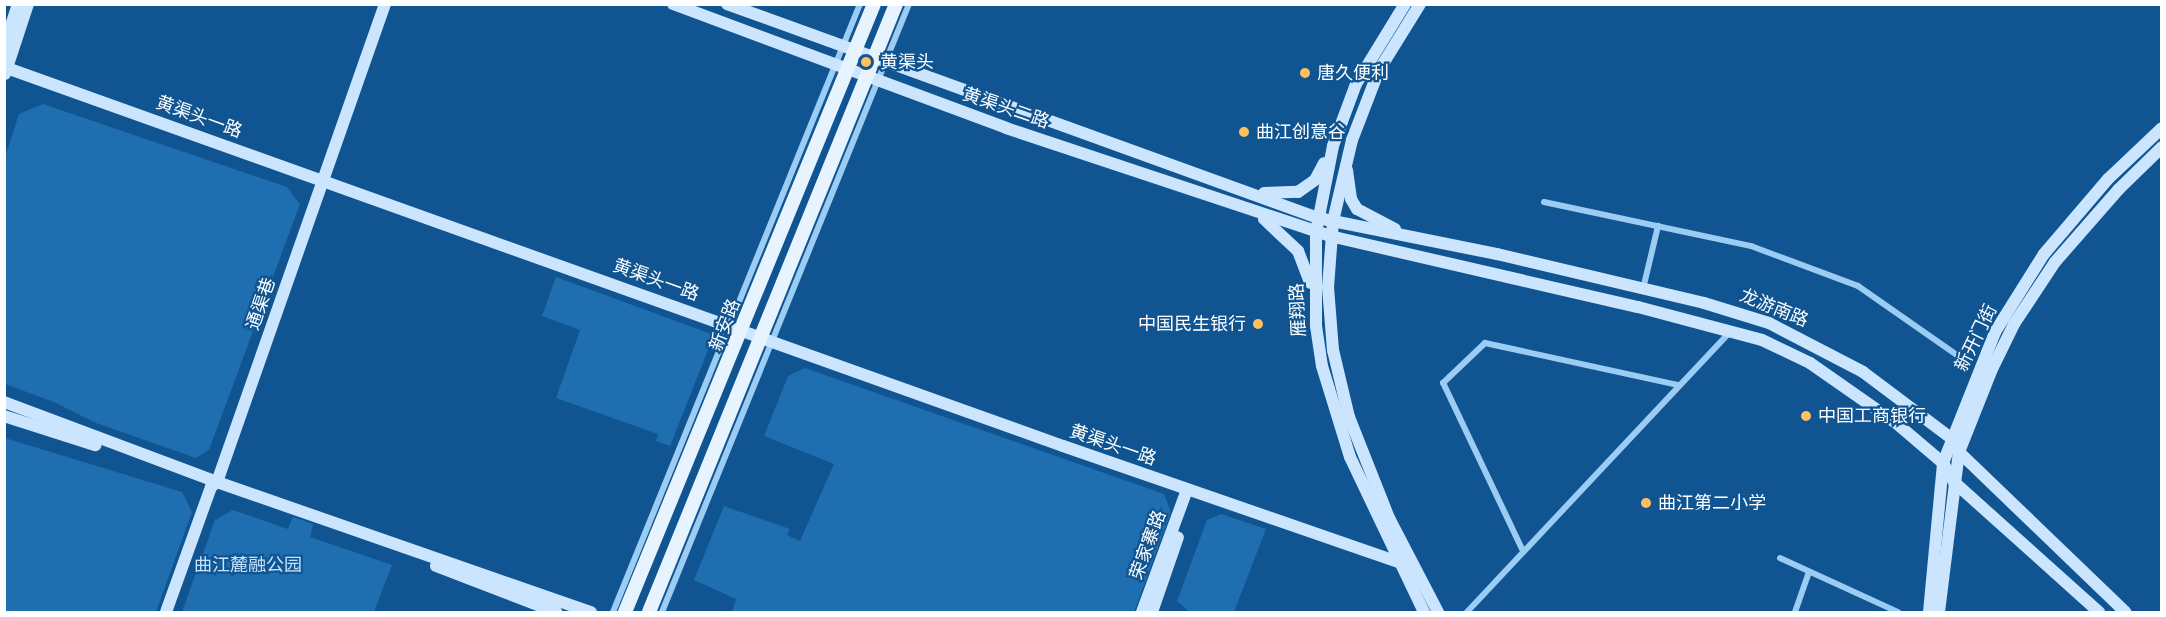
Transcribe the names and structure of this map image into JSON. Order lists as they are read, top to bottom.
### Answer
{
  "streets": {
    "main road": [
      "黄渠头二路",
      "黄渠头一路",
      "通渠巷",
      "龙游南路",
      "雁翔路",
      "新安路",
      "新开门街",
      "荣家寨路"
    ]
  },
  "crossings": [
    ["黄渠头二路", "龙游南路"],
    ["黄渠头二路", "雁翔路"],
    ["黄渠头二路", "新安路"],
    ["黄渠头一路", "通渠巷"],
    ["黄渠头一路", "雁翔路"],
    ["黄渠头一路", "新安路"],
    ["黄渠头一路", "荣家寨路"],
    ["龙游南路", "雁翔路"],
    ["龙游南路", "新开门街"]
  ],
  "parks": ["曲江麓融公园"],
  "places": [
    "黄渠头",
    "唐久便利",
    "曲江创意谷",
    "中国民生银行",
    "中国工商银行",
    "曲江第二小学"
  ]
}
